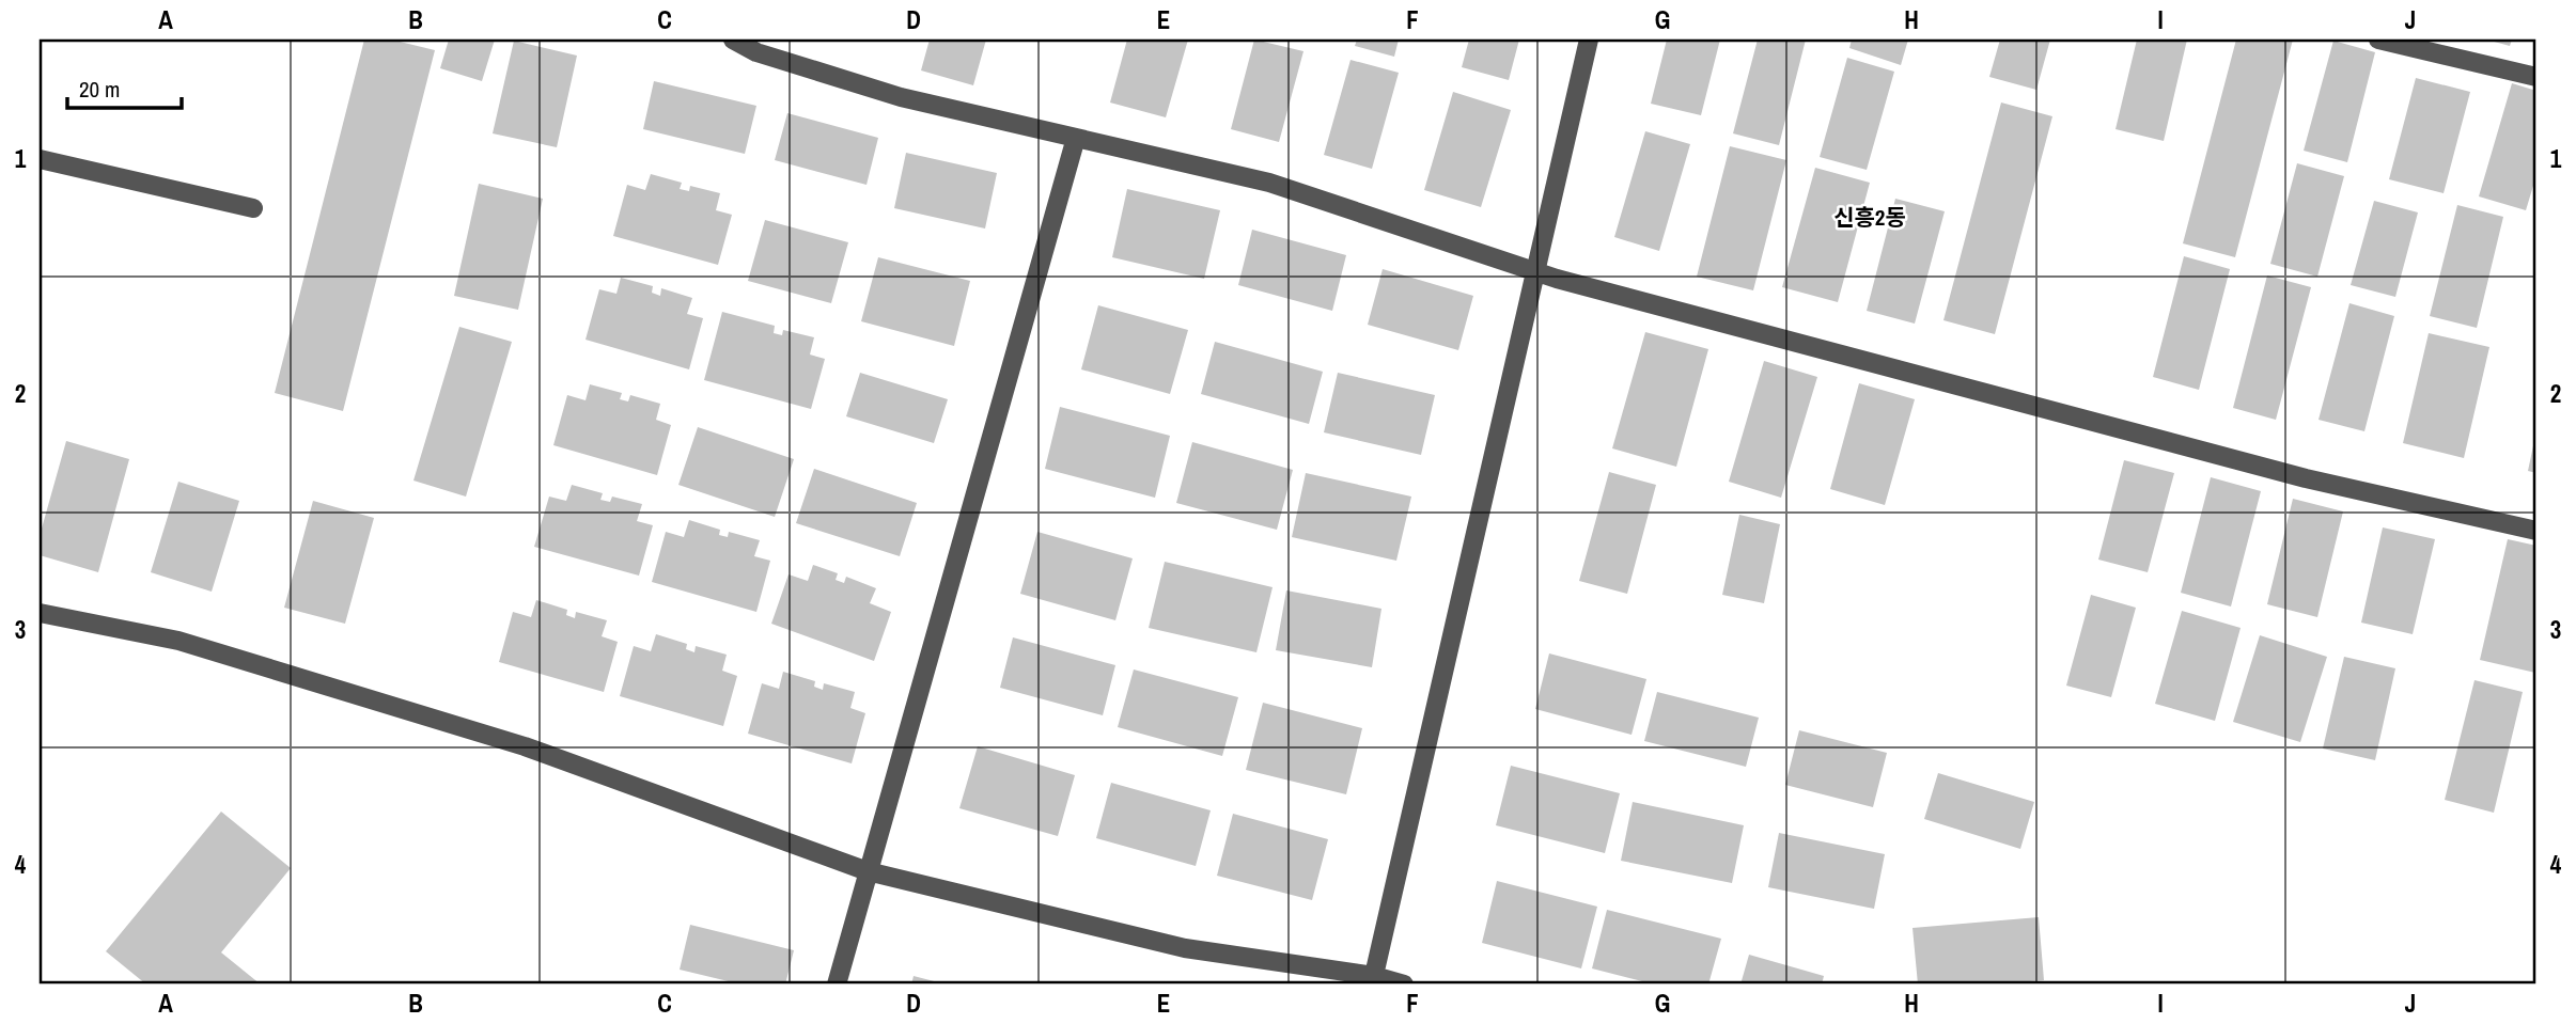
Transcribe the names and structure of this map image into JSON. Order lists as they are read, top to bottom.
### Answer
{
  "districts": ["신흥2동"],
  "scale_bar": "20 m",
  "grid": {
    "columns": [
      "A",
      "B",
      "C",
      "D",
      "E",
      "F",
      "G",
      "H",
      "I",
      "J"
    ],
    "rows": [
      "1",
      "2",
      "3",
      "4"
    ]
  }
}
